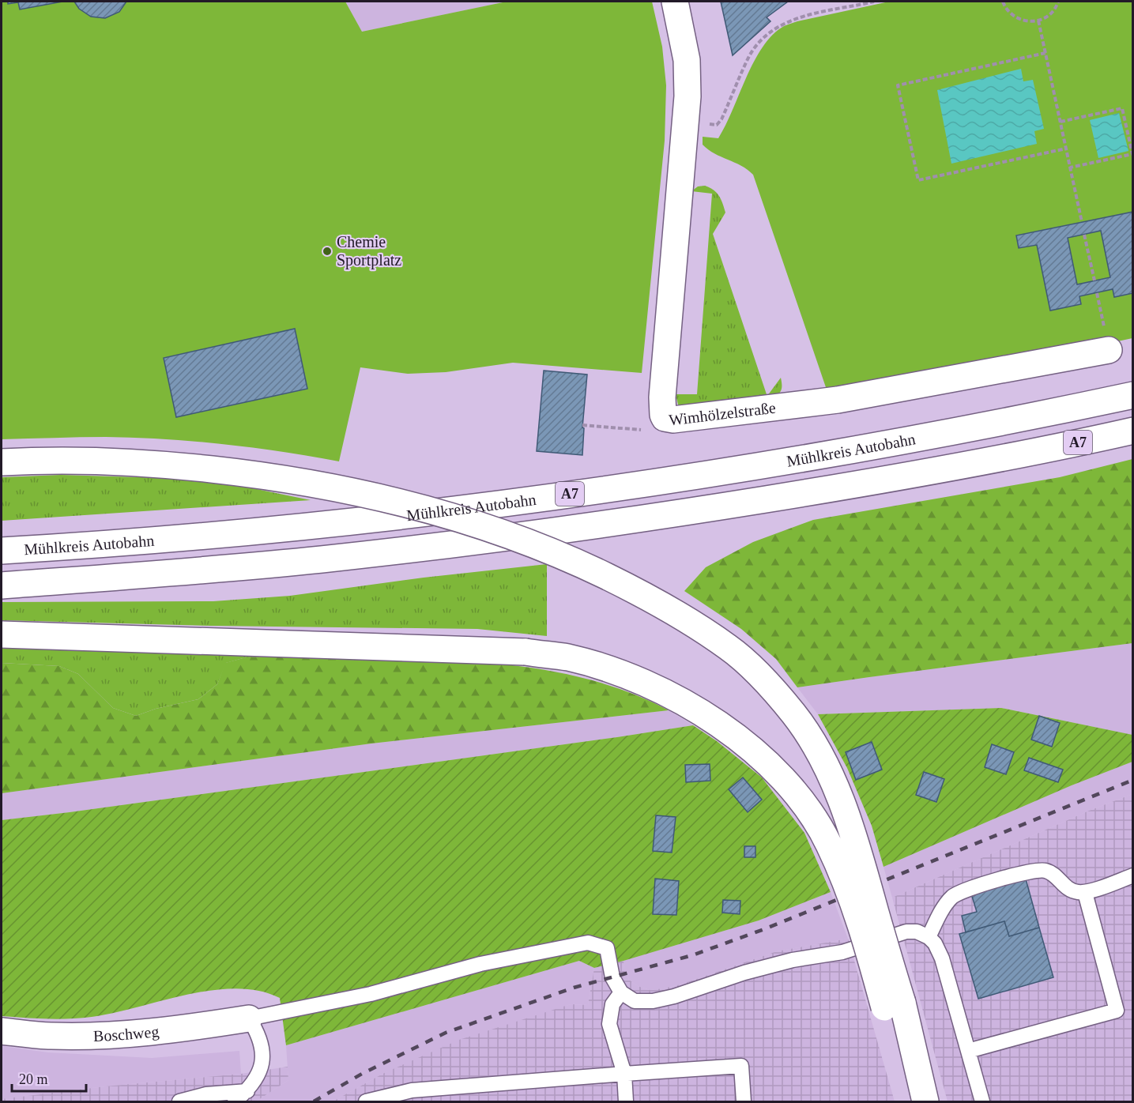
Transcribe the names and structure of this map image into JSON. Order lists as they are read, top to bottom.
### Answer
{
  "streets": {
    "main road": [
      "Wimhölzelstraße",
      "A7",
      "Mühlkreis Autobahn",
      "Boschweg"
    ]
  },
  "places": ["Chemie Sportplatz"],
  "scale_bar": "20 m"
}
